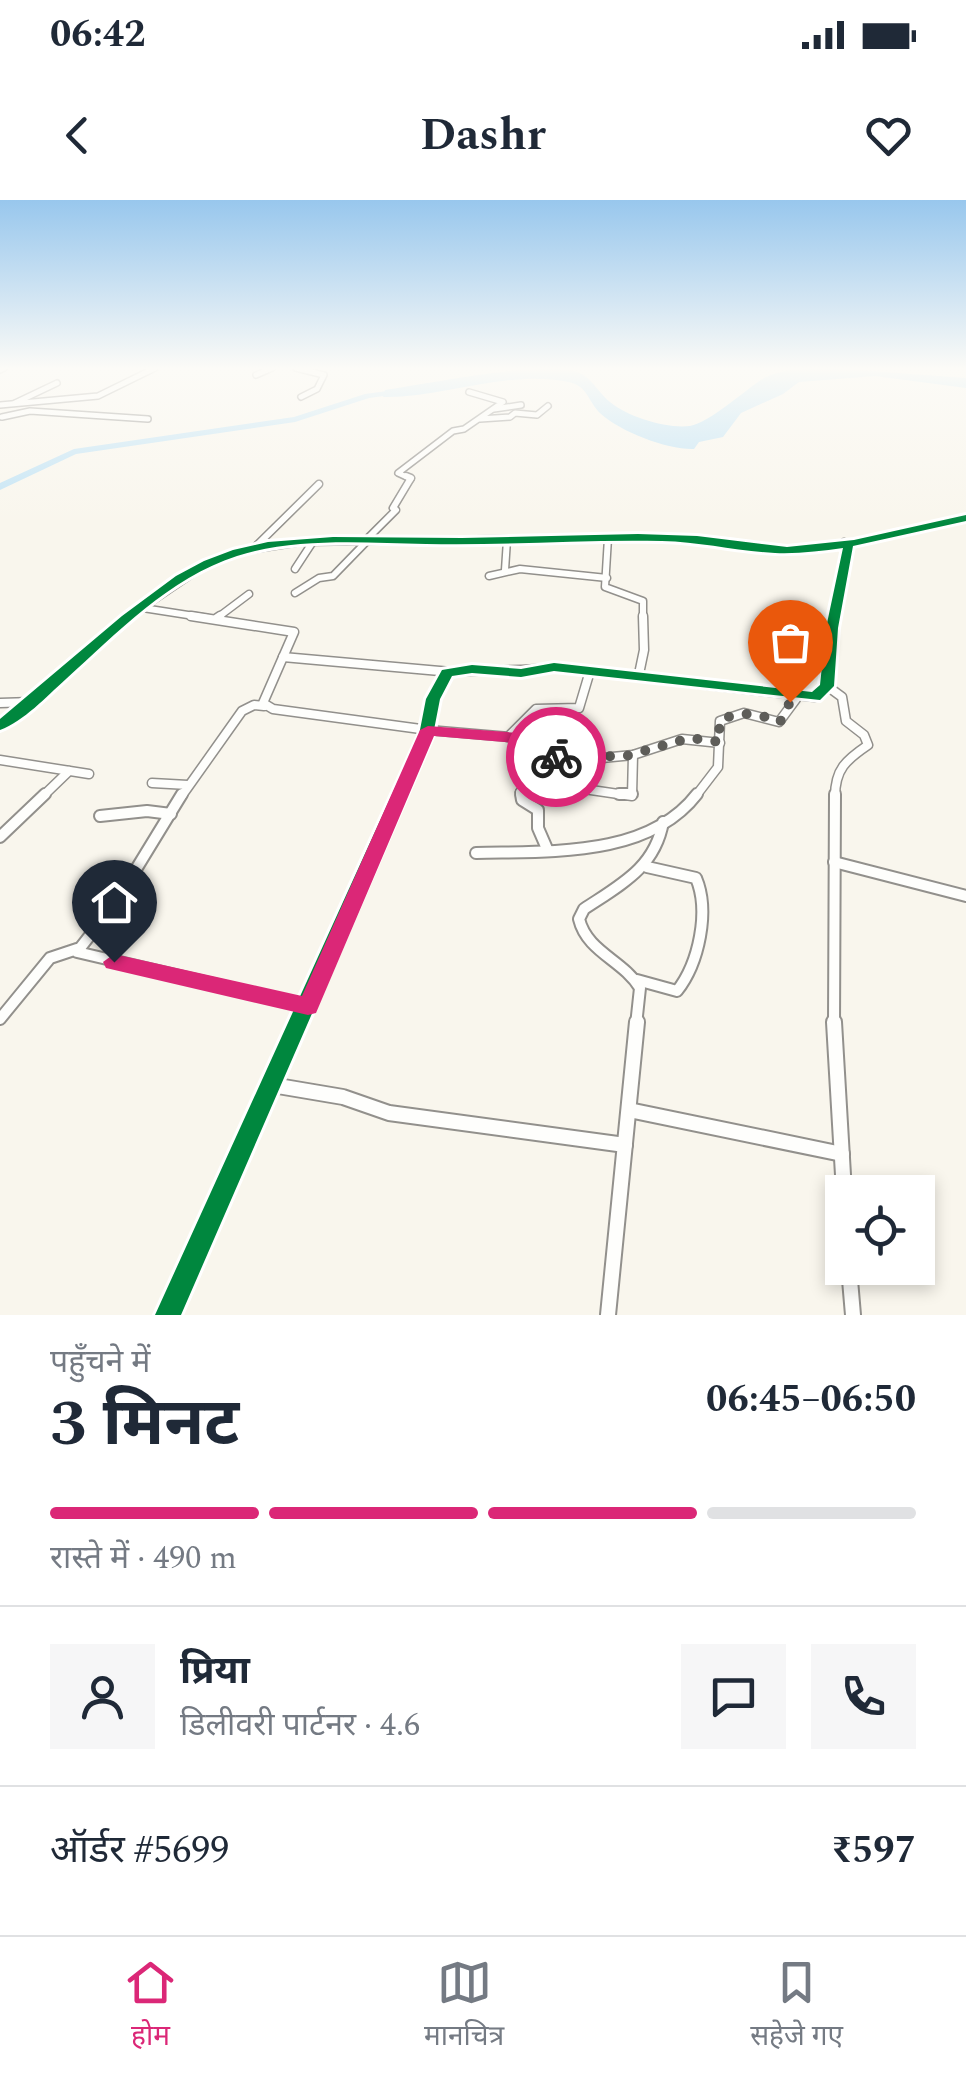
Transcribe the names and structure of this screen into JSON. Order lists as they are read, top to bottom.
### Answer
{
  "page": {
    "status": "06:42",
    "header": "Dashr",
    "heading": ["3 मिनट", "पहुँचने में", "06:45–06:50"],
    "panel": [
      "प्रिया",
      "डिलीवरी पार्टनर · 4.6",
      "ऑर्डर #5699",
      "₹597"
    ],
    "bar": "रास्ते में · 490 m",
    "tabs": ["होम", "मानचित्र", "सहेजे गए"]
  }
}
